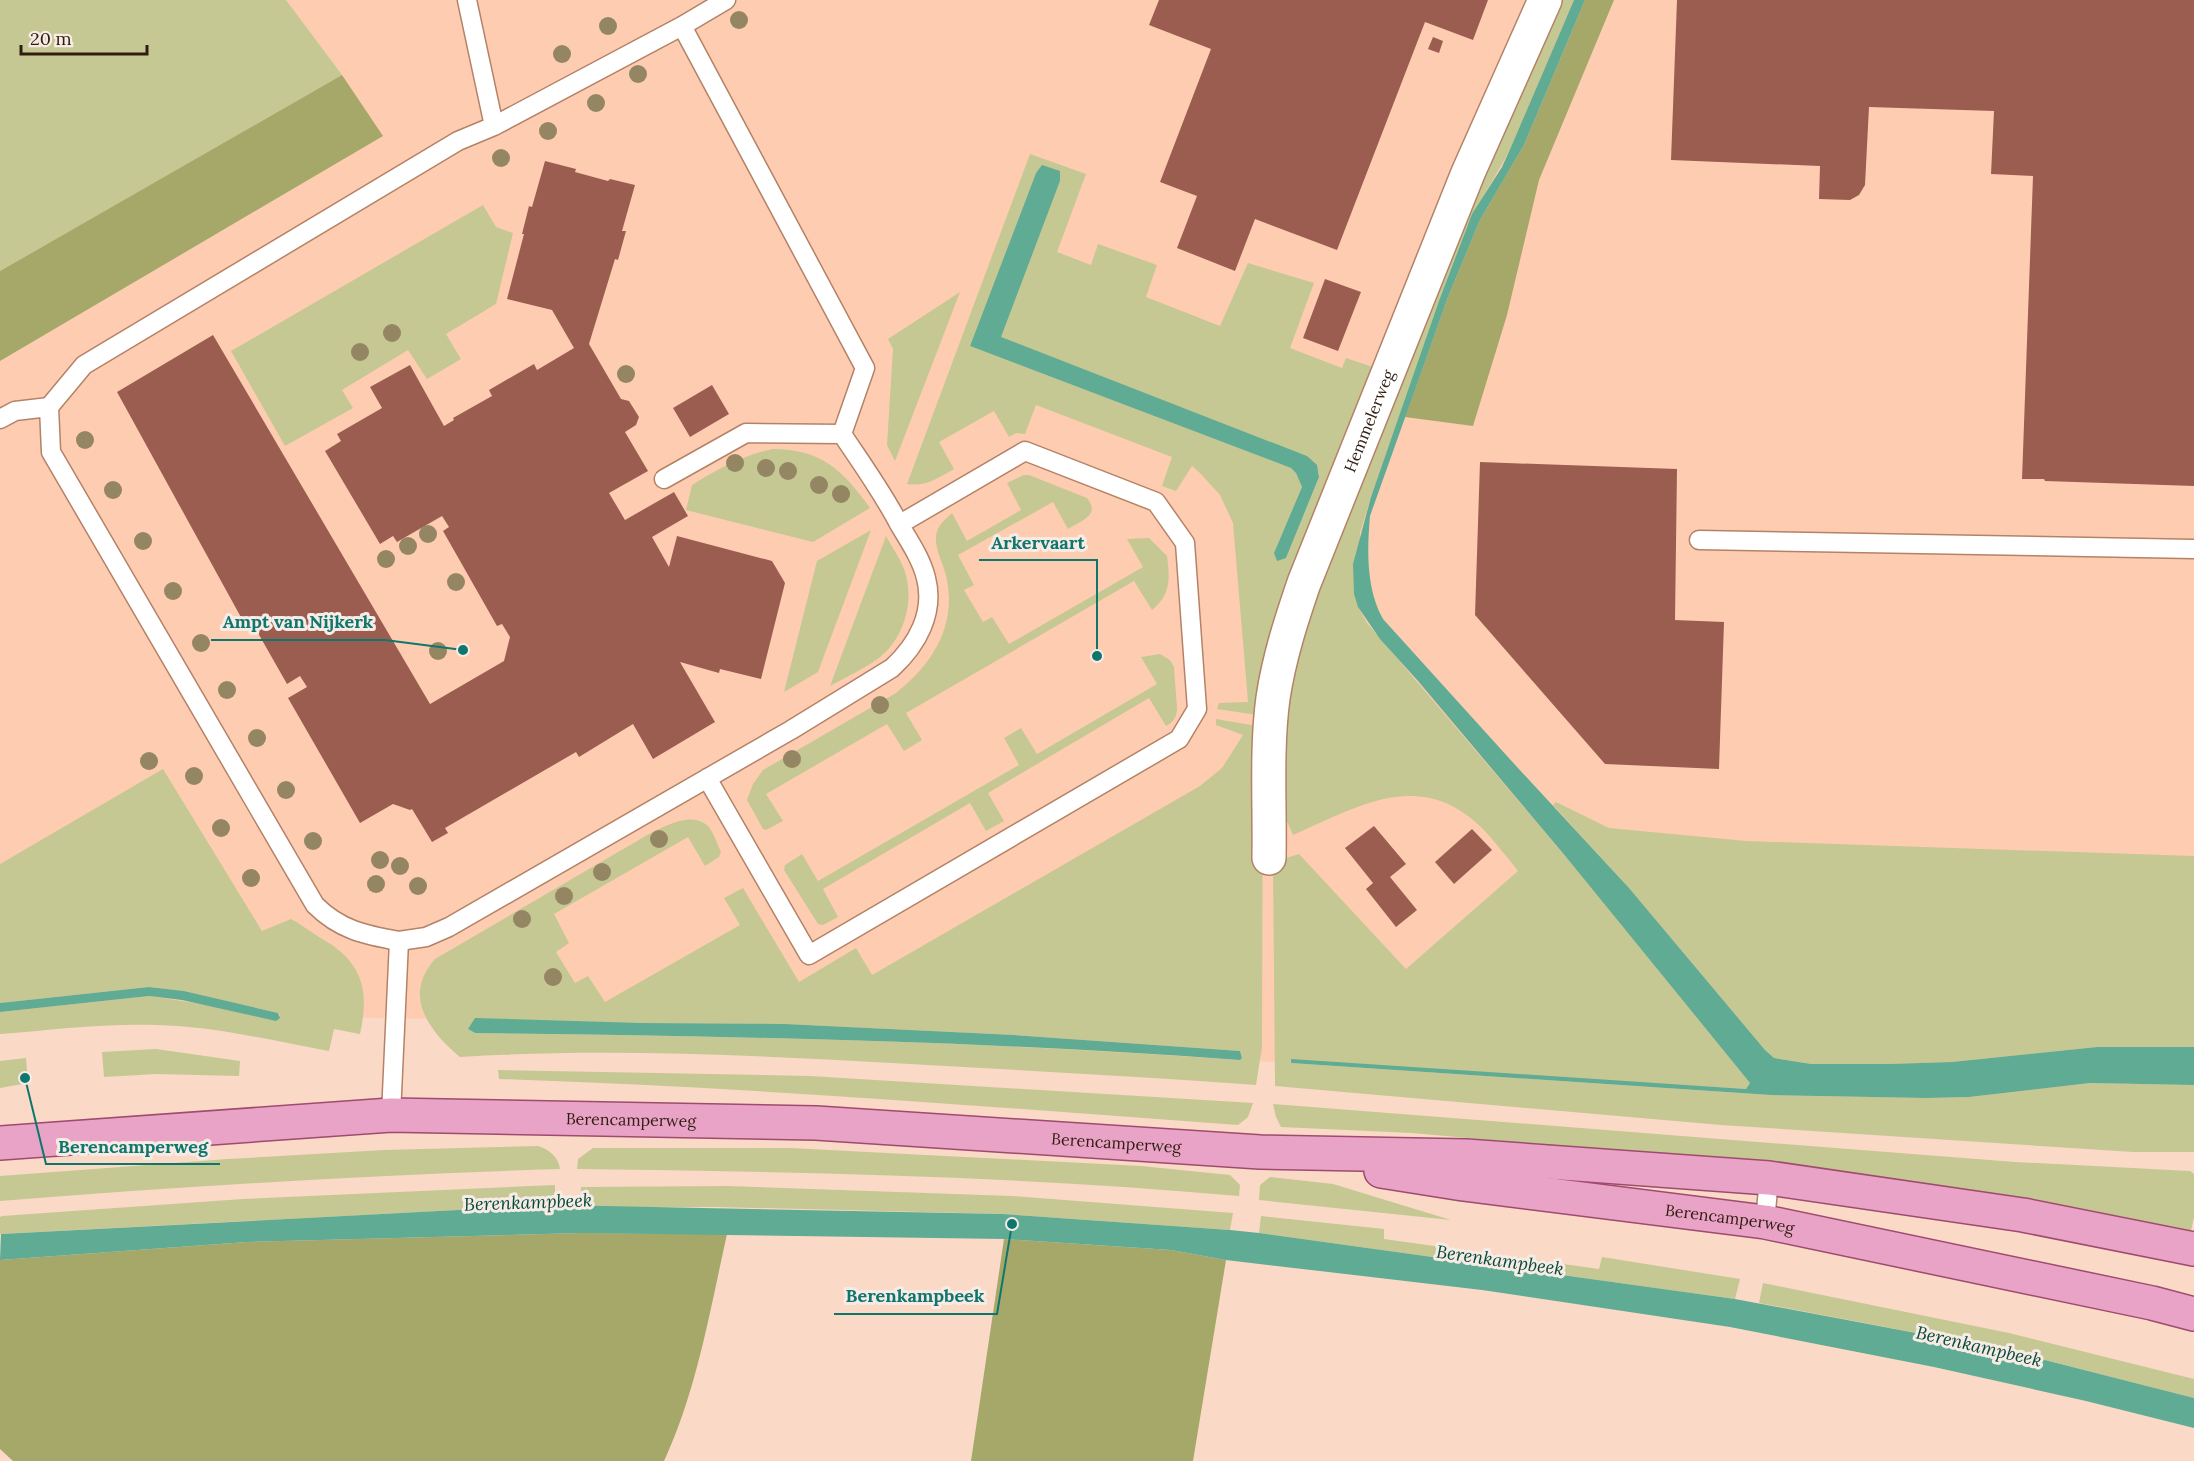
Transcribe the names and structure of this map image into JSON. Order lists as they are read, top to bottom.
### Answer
{
  "streets": {
    "main road": ["Berencamperweg"],
    "street": ["Hemmelerweg"]
  },
  "water": ["Berenkampbeek"],
  "places": [
    "Ampt van Nijkerk",
    "Arkervaart",
    "Berencamperweg",
    "Berenkampbeek"
  ],
  "scale_bar": "20 m"
}
